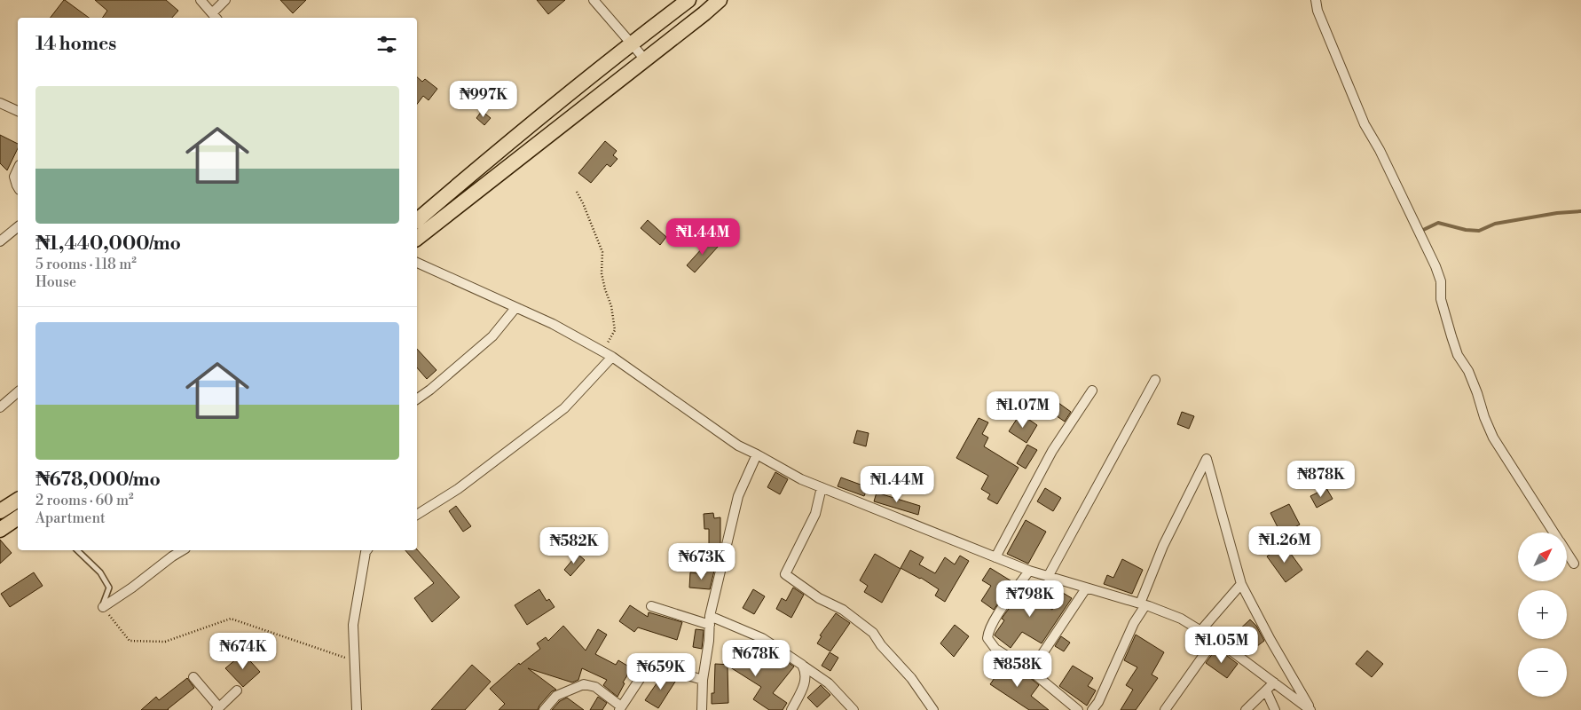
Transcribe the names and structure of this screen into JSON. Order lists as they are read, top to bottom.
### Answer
{
  "north": "top right",
  "page": {
    "heading": "14 homes",
    "list": [
      {
        "name": "₦1,440,000/mo",
        "note": "5 rooms · 118 m² · House"
      },
      {
        "name": "₦678,000/mo",
        "note": "2 rooms · 60 m² · Apartment"
      }
    ],
    "price": [
      "₦997K",
      "₦1.44M",
      "₦1.07M",
      "₦878K",
      "₦1.44M",
      "₦1.26M",
      "₦582K",
      "₦673K",
      "₦798K",
      "₦1.05M",
      "₦674K",
      "₦678K",
      "₦858K",
      "₦659K"
    ],
    "map_buttons": ["+", "−"]
  }
}
